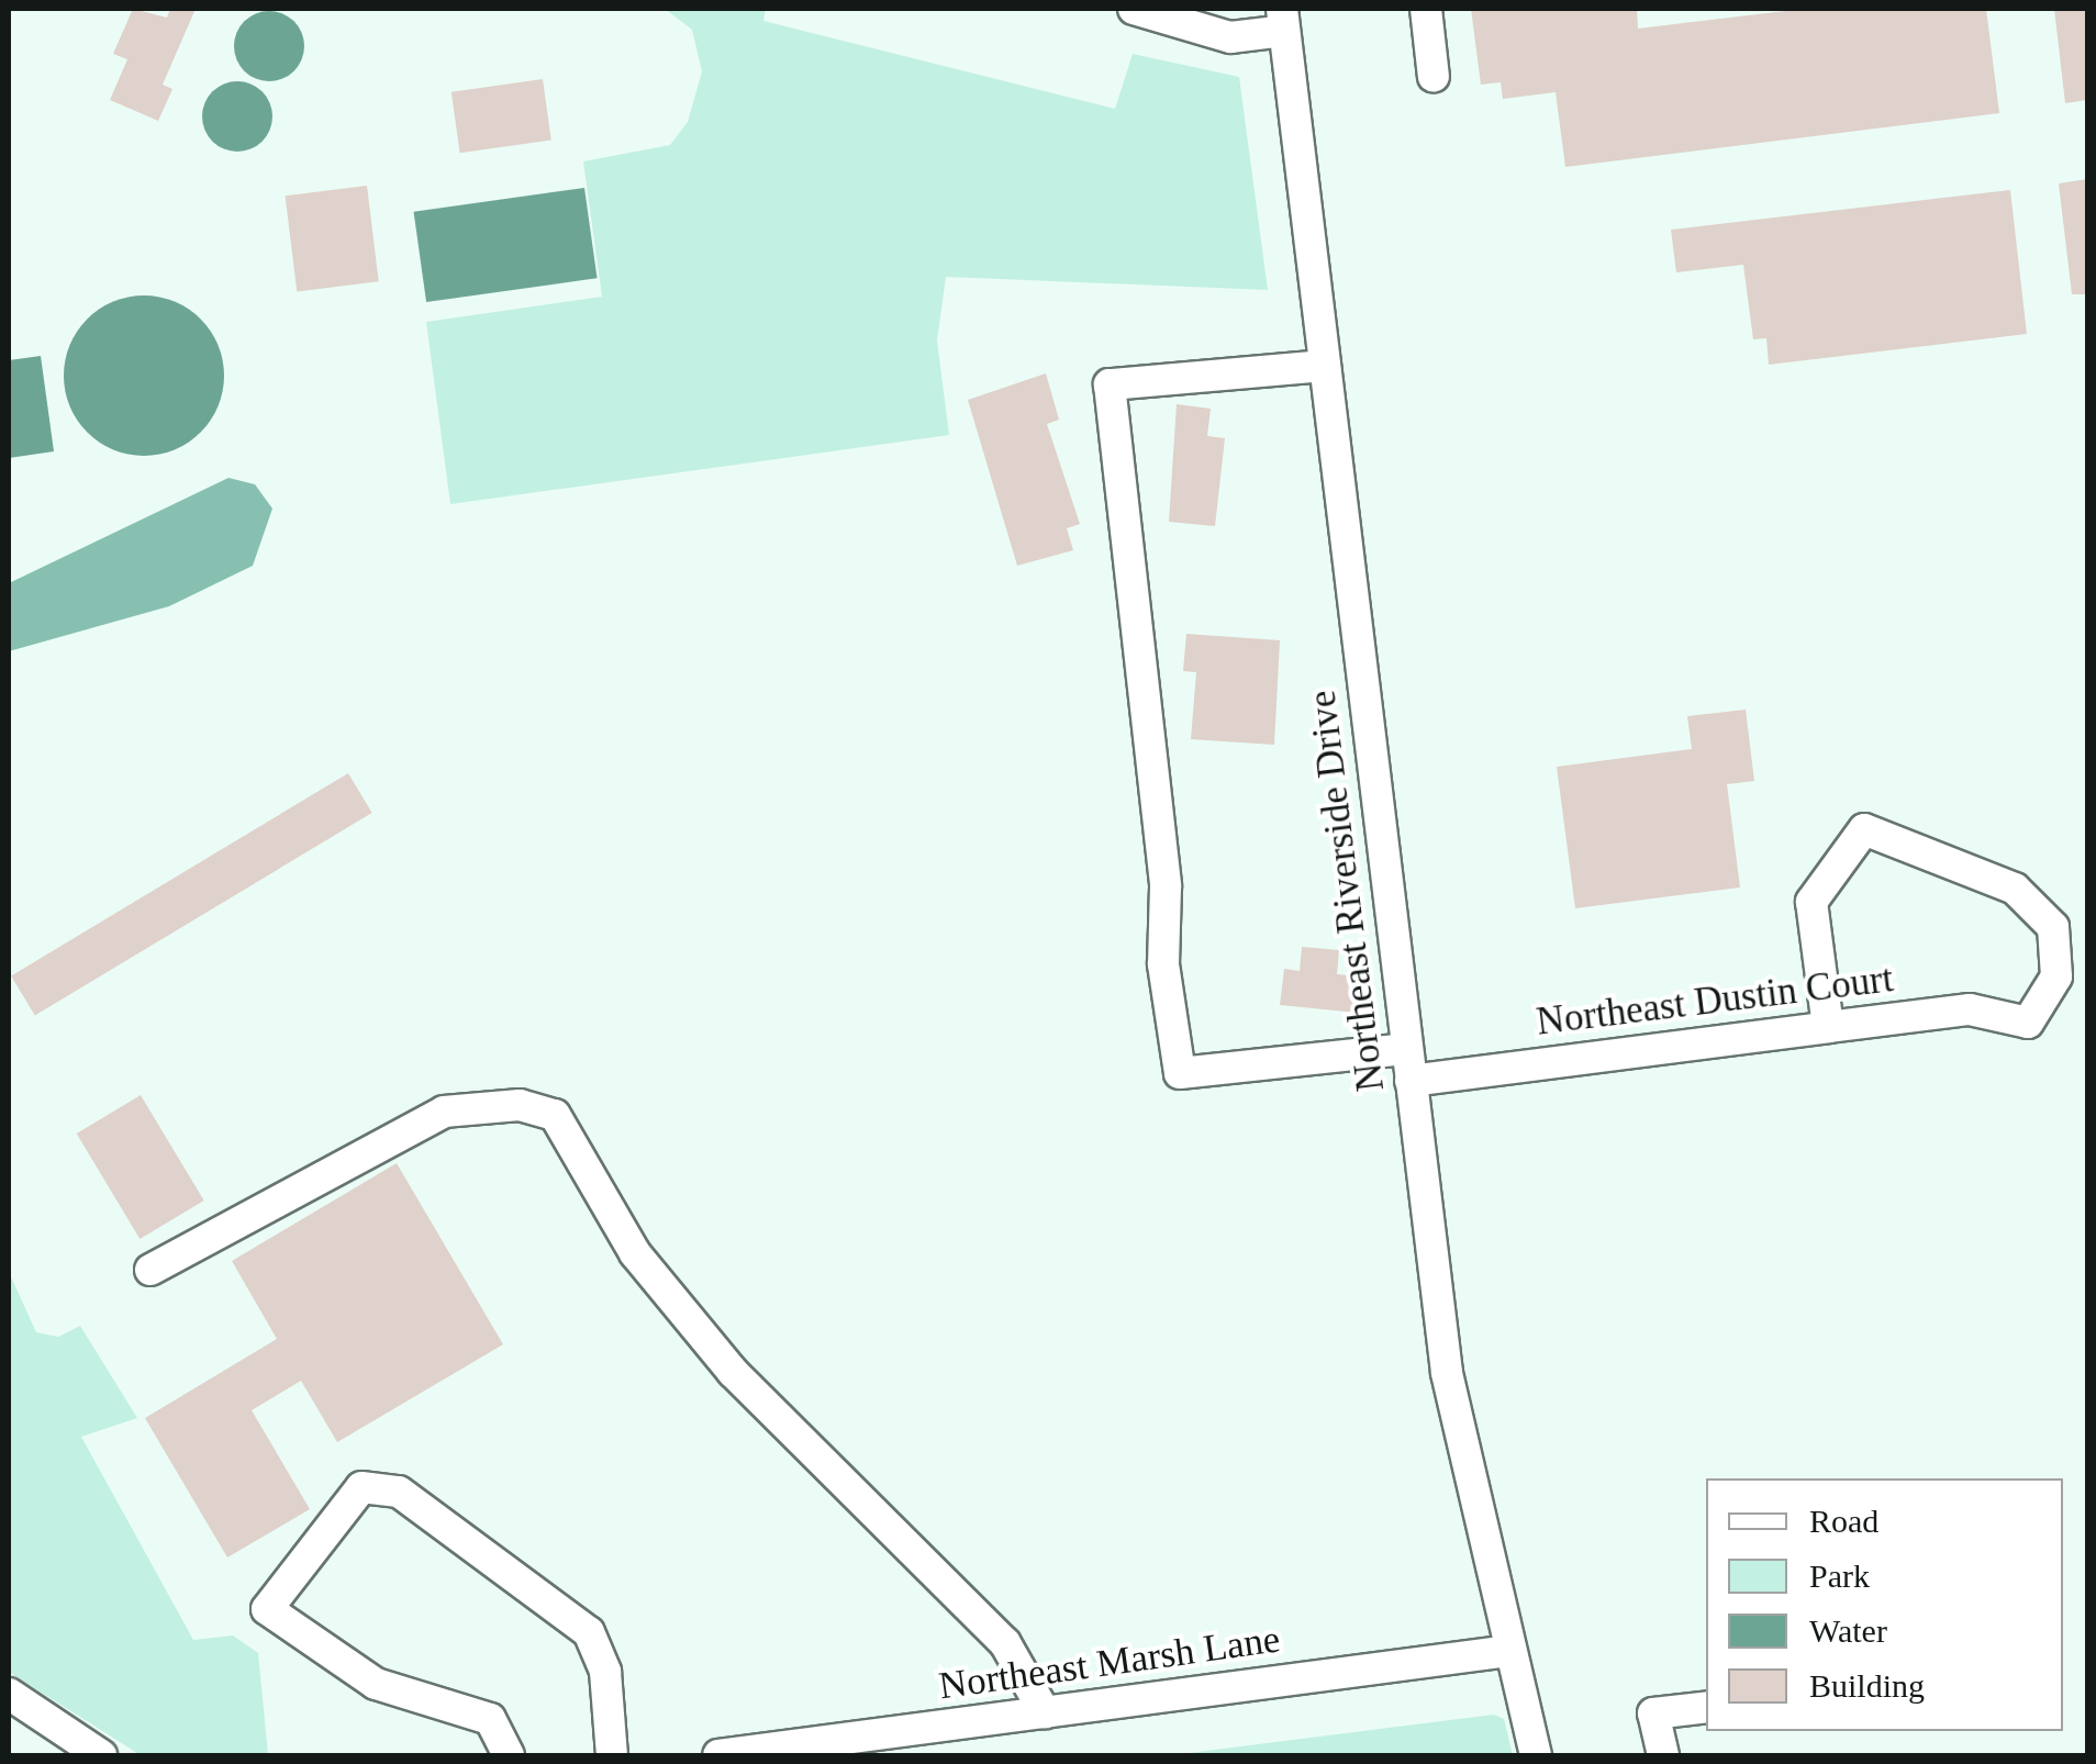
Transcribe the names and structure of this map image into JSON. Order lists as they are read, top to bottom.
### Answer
{
  "streets": {
    "street": ["Northeast Riverside Drive", "Northeast Dustin Court", "Northeast Marsh Lane"]
  },
  "crossings": [
    ["Northeast Riverside Drive", "Northeast Dustin Court"],
    ["Northeast Riverside Drive", "Northeast Marsh Lane"]
  ],
  "legend": [
    "Road",
    "Park",
    "Water",
    "Building"
  ]
}
